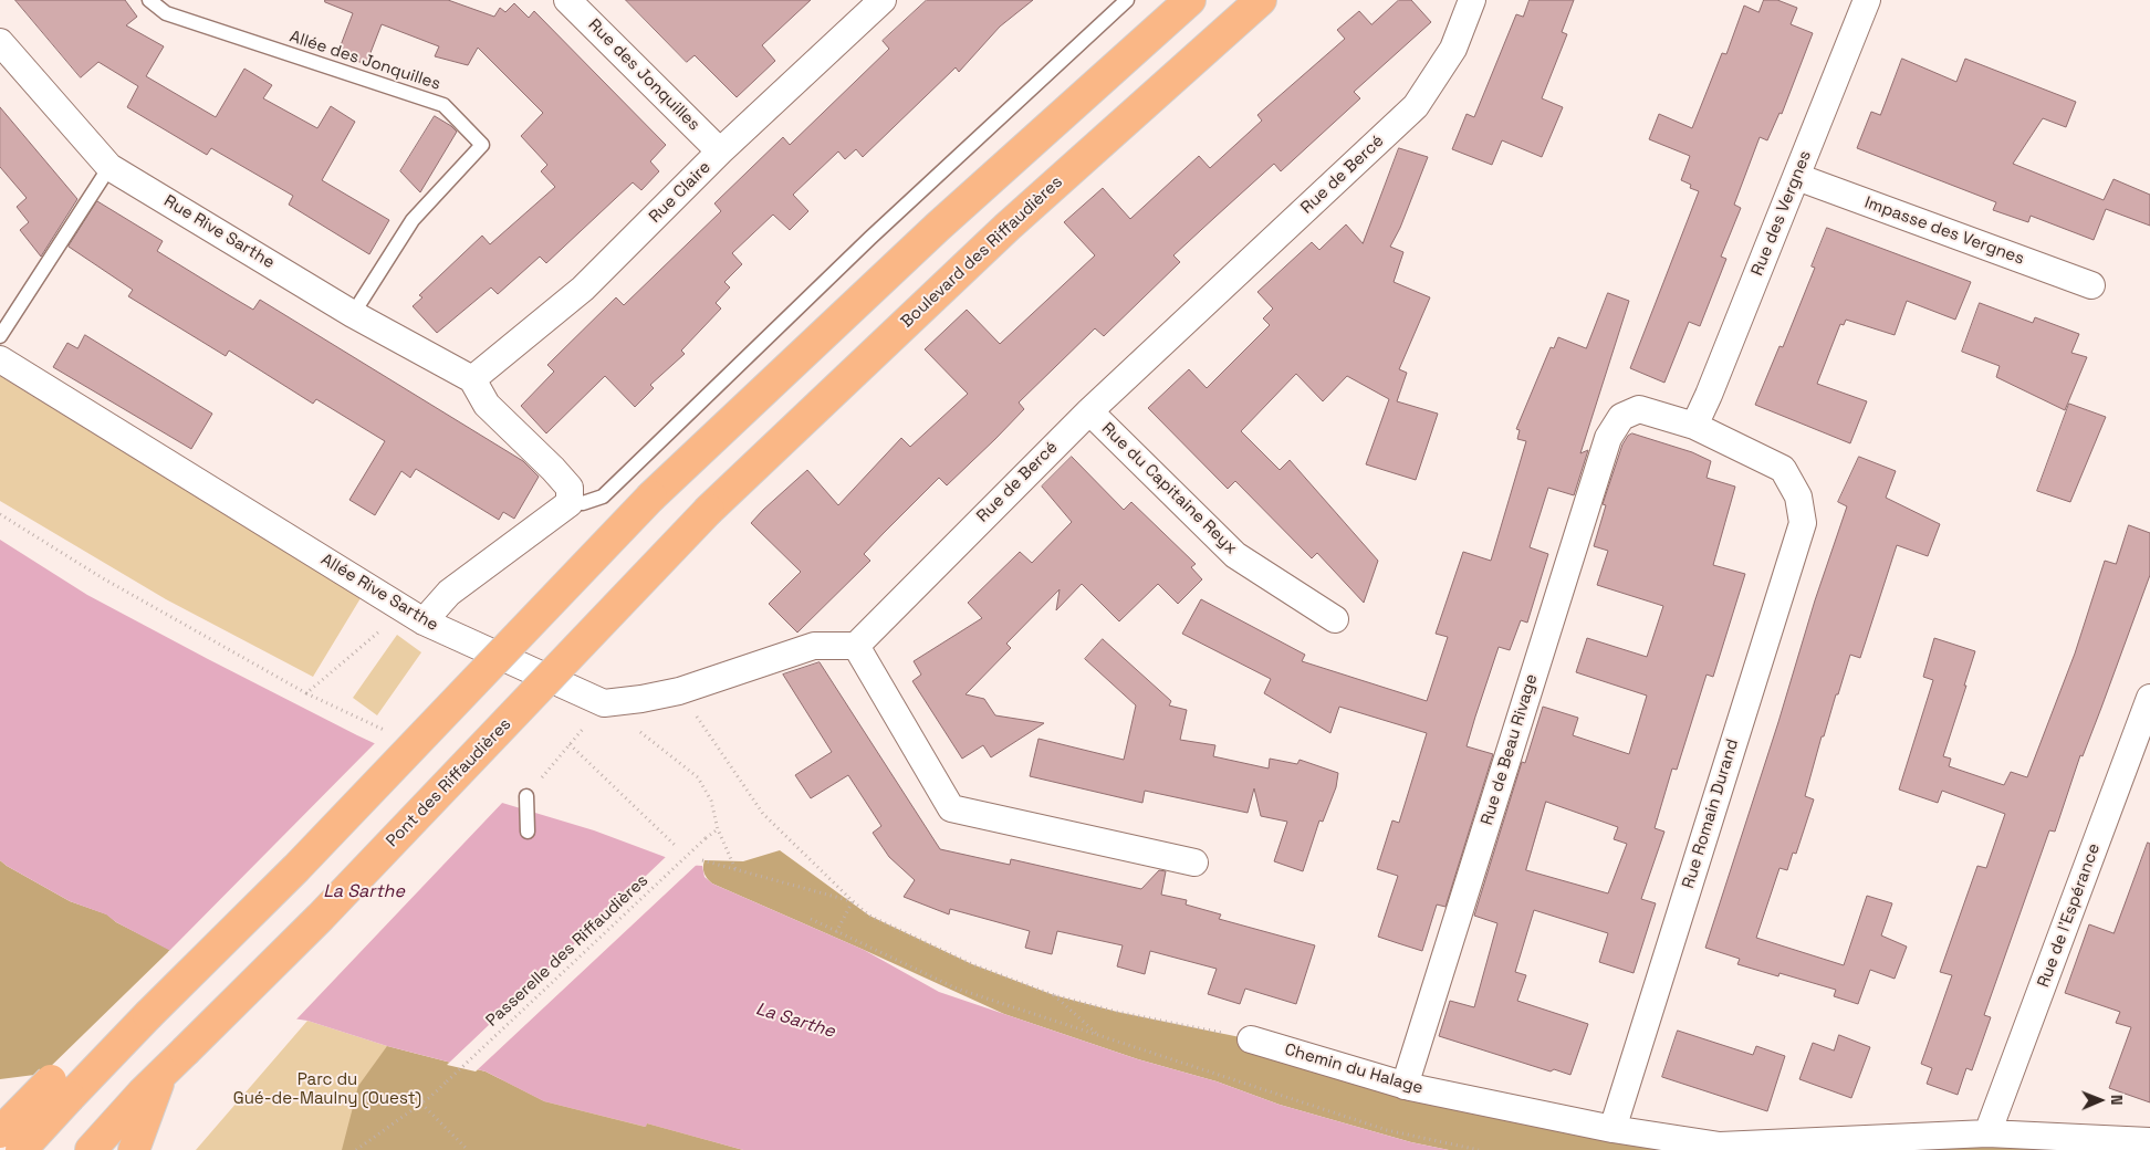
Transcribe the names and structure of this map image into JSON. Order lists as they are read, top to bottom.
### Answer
{
  "streets": {
    "highway": ["Boulevard des Riffaudières", "Pont des Riffaudières"],
    "street": [
      "Rue des Jonquilles",
      "Rue de Bercé",
      "Rue Claire",
      "Rue des Vergnes",
      "Impasse des Vergnes",
      "Rue Rive Sarthe",
      "Rue du Capitaine Reyx",
      "Allée Rive Sarthe",
      "Rue de Beau Rivage",
      "Rue Romain Durand",
      "Rue de l'Espérance",
      "Chemin du Halage"
    ],
    "lane": ["Allée des Jonquilles"],
    "path": ["Passerelle des Riffaudières"]
  },
  "crossings": [
    ["Allée des Jonquilles", "Rue Rive Sarthe"],
    ["Rue des Jonquilles", "Rue Claire"],
    ["Rue de Bercé", "Rue du Capitaine Reyx"],
    ["Rue Claire", "Rue Rive Sarthe"],
    ["Rue des Vergnes", "Impasse des Vergnes"],
    ["Rue des Vergnes", "Rue de Beau Rivage"],
    ["Rue des Vergnes", "Rue Romain Durand"],
    ["Boulevard des Riffaudières", "Pont des Riffaudières"],
    ["Rue de Beau Rivage", "Rue Romain Durand"],
    ["Rue de Beau Rivage", "Chemin du Halage"],
    ["Rue Romain Durand", "Chemin du Halage"],
    ["Rue de l'Espérance", "Chemin du Halage"]
  ],
  "water": ["La Sarthe"],
  "parks": ["Parc du Gué-de-Maulny (Ouest)"],
  "north": "right"
}
